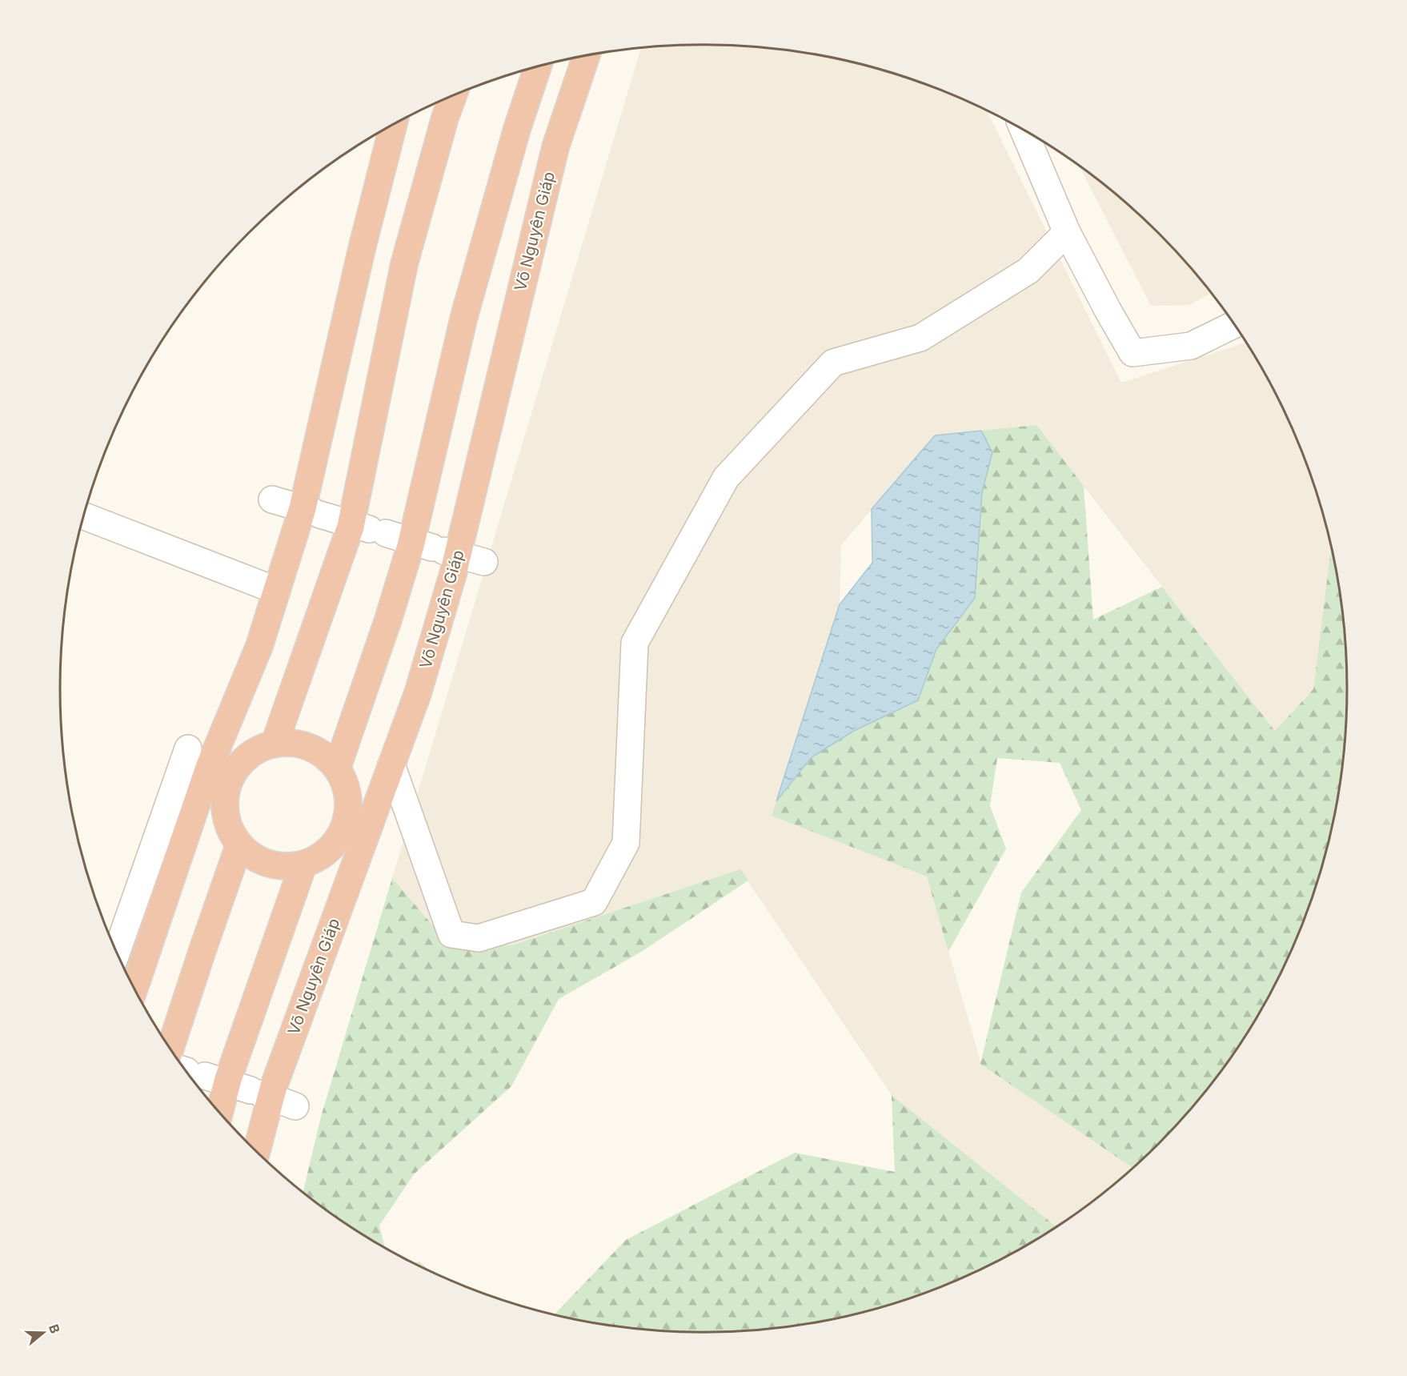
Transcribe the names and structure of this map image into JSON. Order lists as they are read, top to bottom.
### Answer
{
  "streets": {
    "highway": ["Võ Nguyên Giáp"]
  },
  "north": "right"
}
